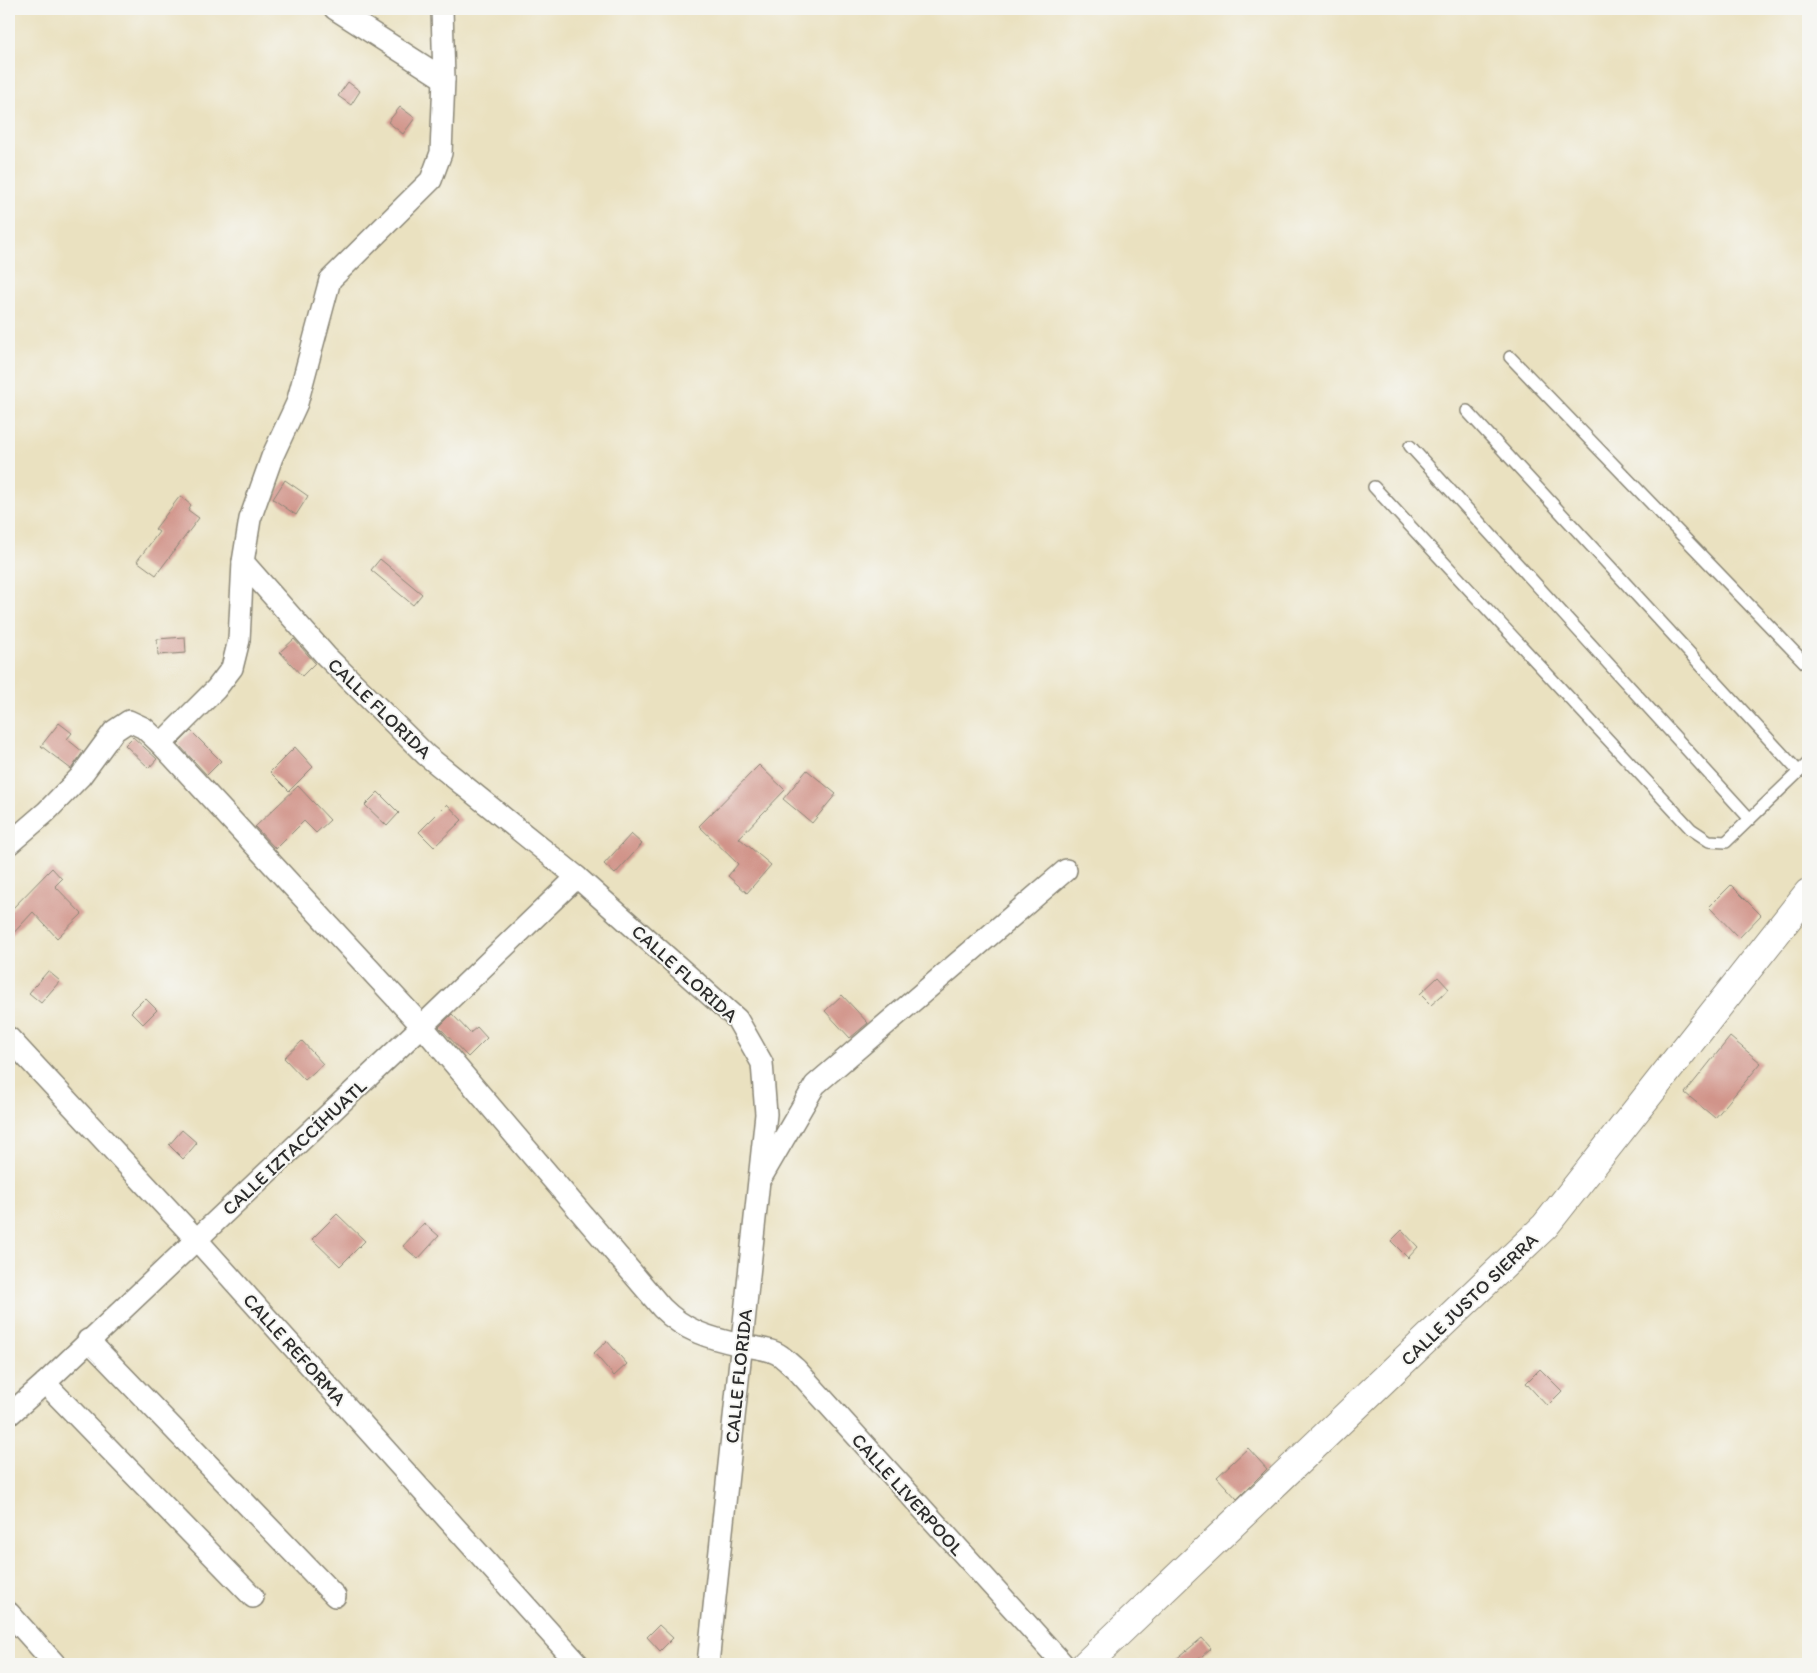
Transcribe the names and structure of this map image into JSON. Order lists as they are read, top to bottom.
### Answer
{
  "streets": {
    "street": [
      "CALLE FLORIDA",
      "CALLE IZTACCÍHUATL",
      "CALLE JUSTO SIERRA",
      "CALLE REFORMA",
      "CALLE LIVERPOOL"
    ]
  },
  "crossings": [
    ["CALLE FLORIDA", "CALLE IZTACCÍHUATL"],
    ["CALLE FLORIDA", "CALLE LIVERPOOL"],
    ["CALLE IZTACCÍHUATL", "CALLE REFORMA"],
    ["CALLE IZTACCÍHUATL", "CALLE LIVERPOOL"]
  ]
}
